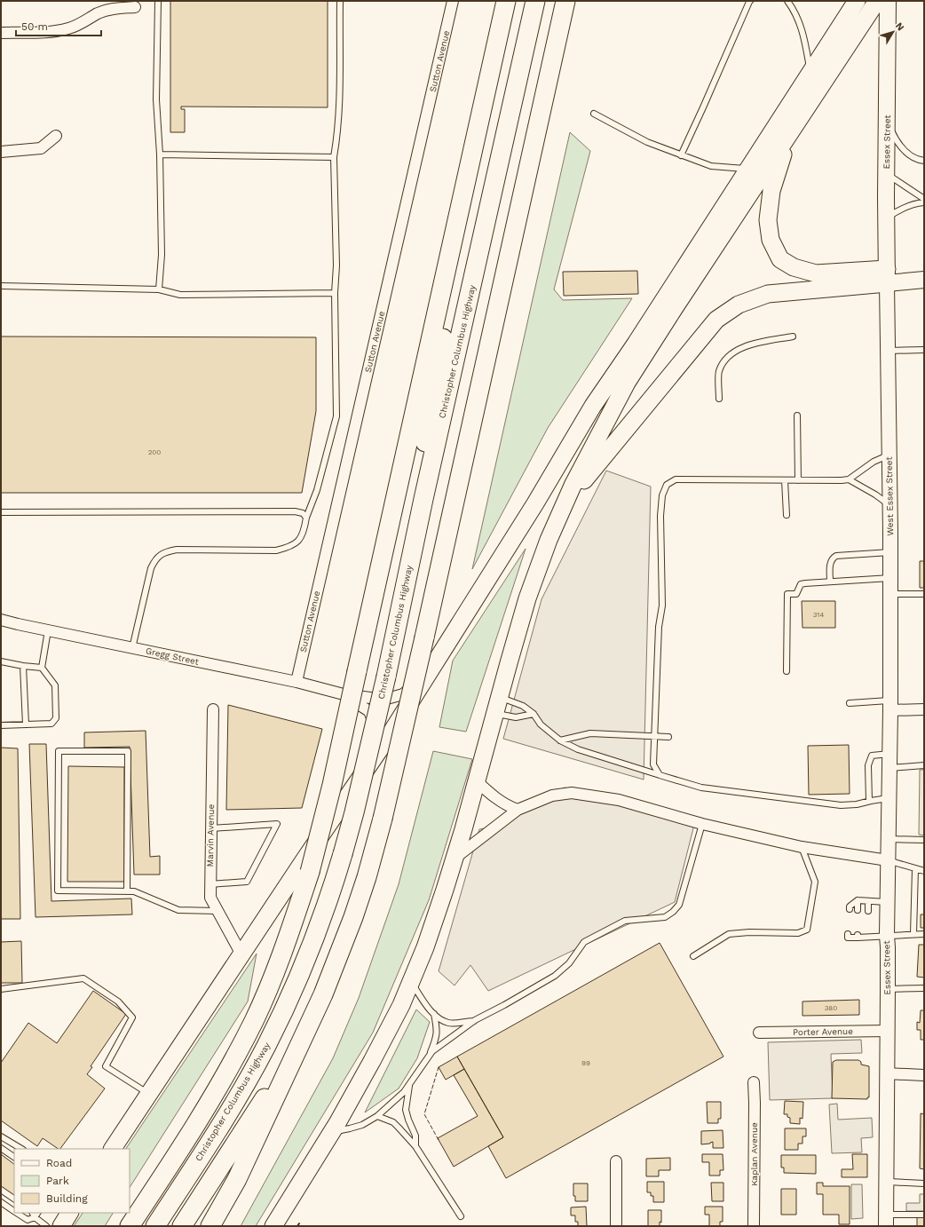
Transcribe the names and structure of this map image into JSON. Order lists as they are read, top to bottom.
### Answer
{
  "streets": {
    "highway": ["Christopher Columbus Highway"],
    "main road": ["Essex Street", "West Essex Street"],
    "street": [
      "Sutton Avenue",
      "Gregg Street",
      "Marvin Avenue",
      "Porter Avenue",
      "Kaplan Avenue"
    ]
  },
  "crossings": [
    ["Sutton Avenue", "Gregg Street"],
    ["Essex Street", "West Essex Street"],
    ["Essex Street", "Porter Avenue"]
  ],
  "house_numbers": [
    "200",
    "314",
    "380",
    "99"
  ],
  "legend": ["Road", "Park", "Building"],
  "scale_bar": "50 m",
  "north": "top right"
}
